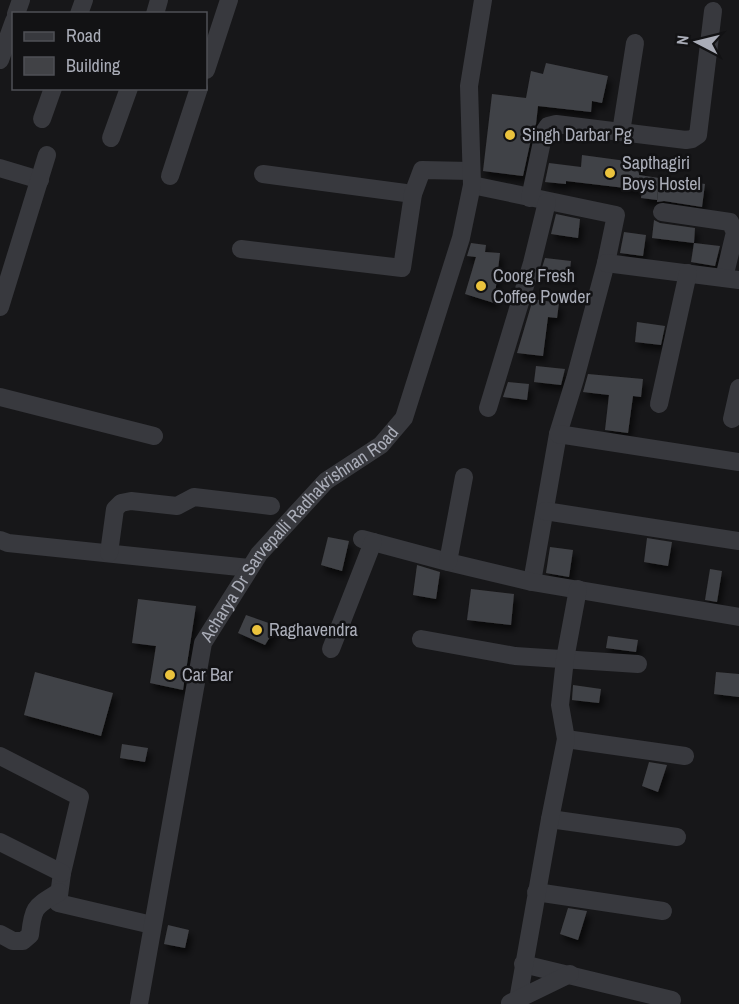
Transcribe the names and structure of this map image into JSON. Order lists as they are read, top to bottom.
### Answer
{
  "streets": {
    "street": ["Acharya Dr Sarvepalli Radhakrishnan Road"]
  },
  "places": [
    "Singh Darbar Pg",
    "Sapthagiri Boys Hostel",
    "Coorg Fresh Coffee Powder",
    "Raghavendra",
    "Car Bar"
  ],
  "legend": ["Road", "Building"],
  "north": "left"
}
